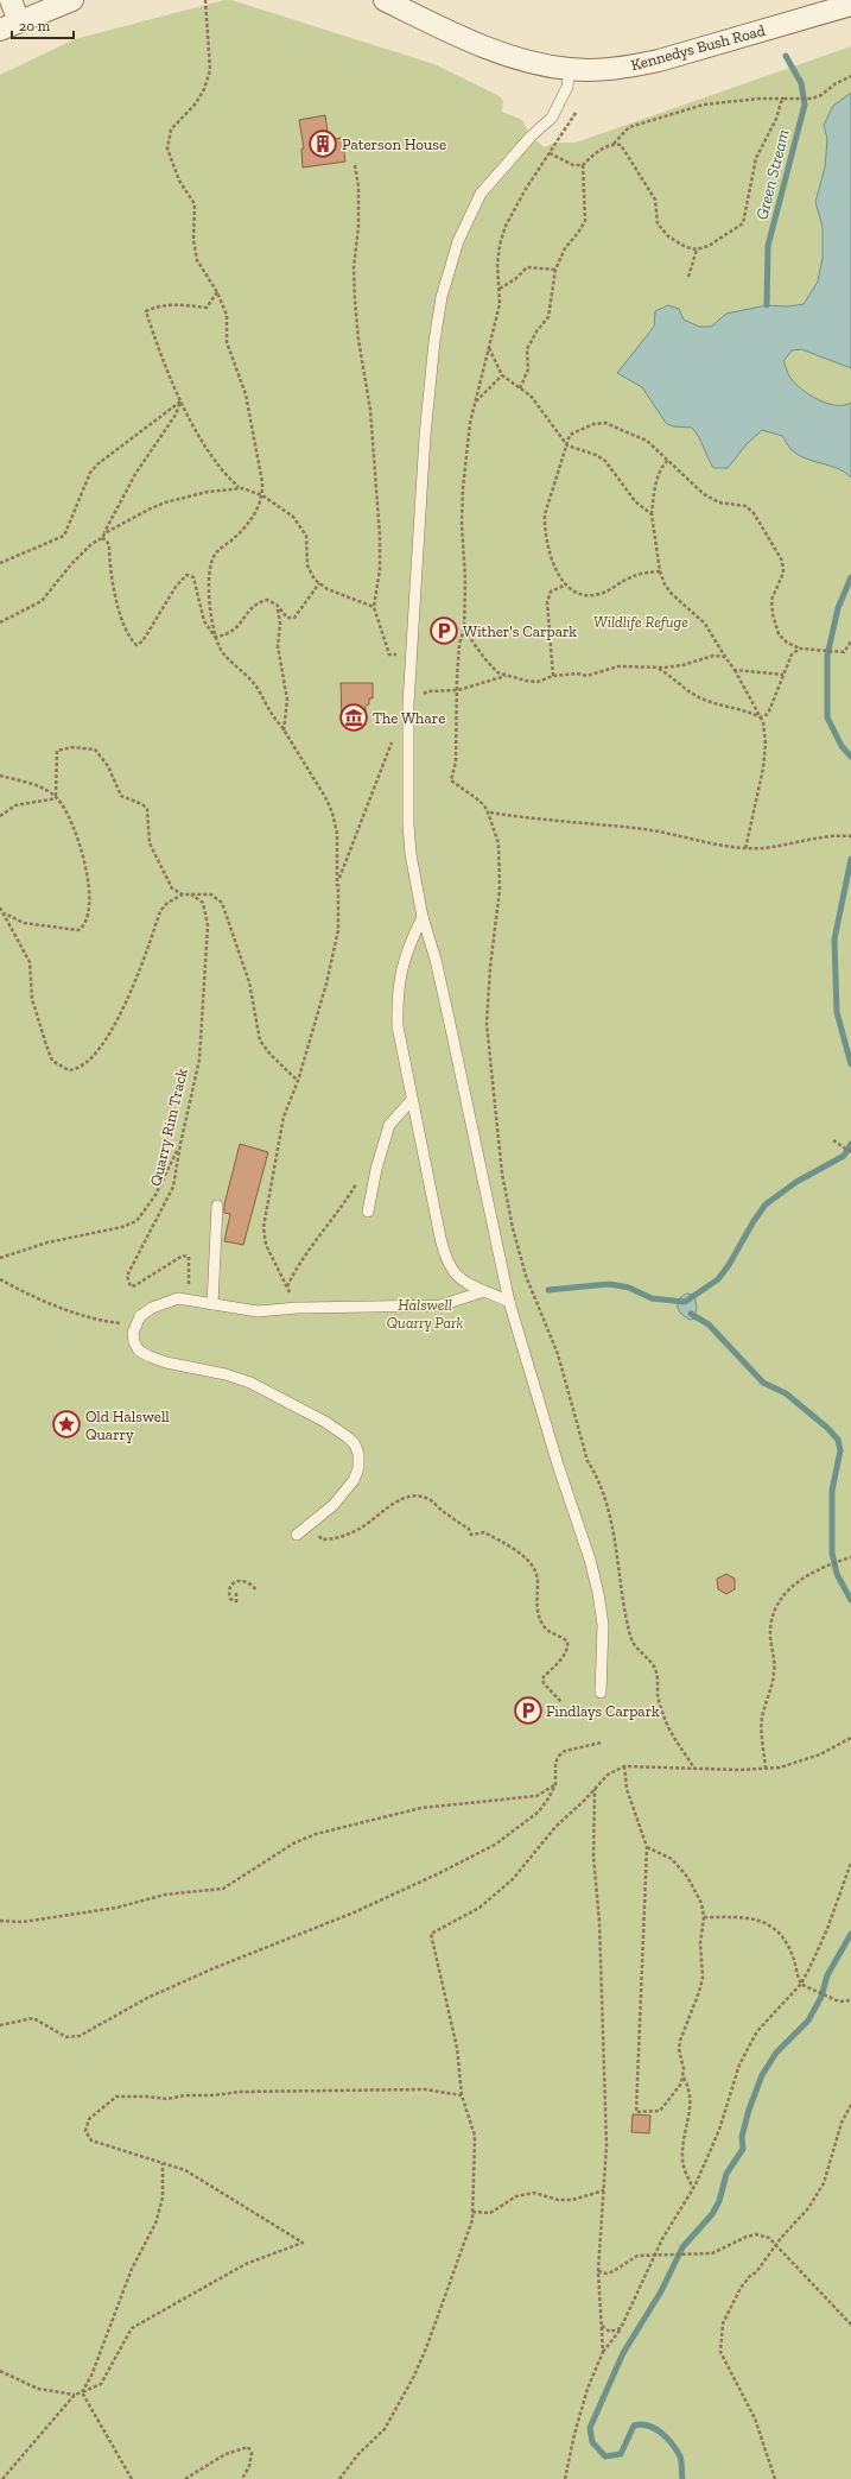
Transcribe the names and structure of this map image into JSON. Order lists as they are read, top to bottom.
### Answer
{
  "streets": {
    "street": ["Kennedys Bush Road"],
    "path": ["Quarry Rim Track"]
  },
  "water": ["Green Stream"],
  "parks": ["Wildlife Refuge", "Halswell Quarry Park"],
  "places": {
    "building": ["Paterson House"],
    "parking": ["Wither's Carpark", "Findlays Carpark"],
    "museum": ["The Whare"],
    "place": ["Old Halswell Quarry"]
  },
  "scale_bar": "20 m"
}
